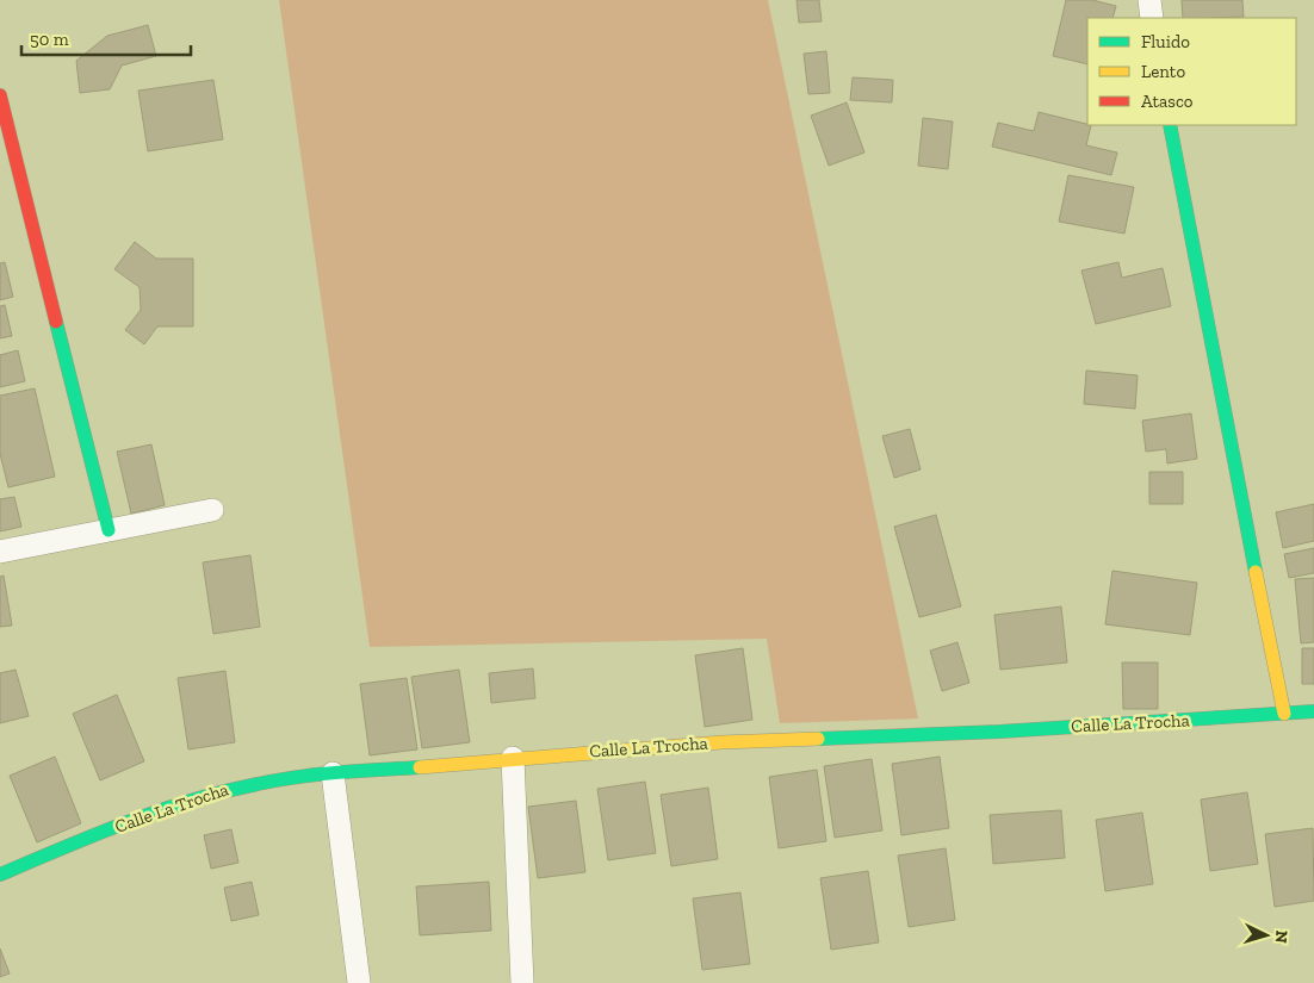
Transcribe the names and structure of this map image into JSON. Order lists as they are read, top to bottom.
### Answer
{
  "streets": {
    "street": ["Calle La Trocha"]
  },
  "legend": ["Fluido", "Lento", "Atasco"],
  "scale_bar": "50 m",
  "north": "right"
}
